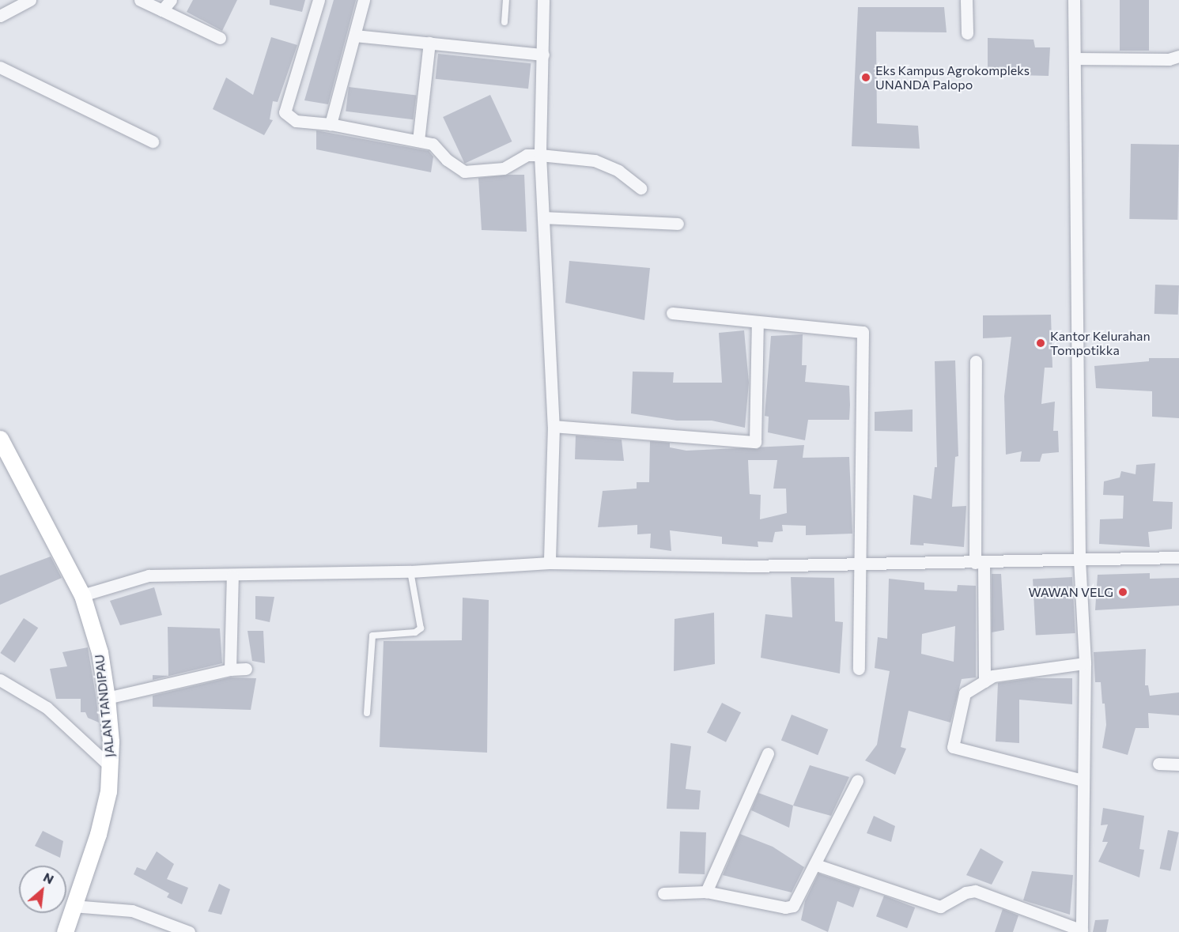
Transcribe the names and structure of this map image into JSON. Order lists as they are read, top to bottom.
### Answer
{
  "streets": {
    "street": ["JALAN TANDIPAU"]
  },
  "places": ["Eks Kampus Agrokompleks UNANDA Palopo", "Kantor Kelurahan Tompotikka", "WAWAN VELG"],
  "north": "top right"
}
